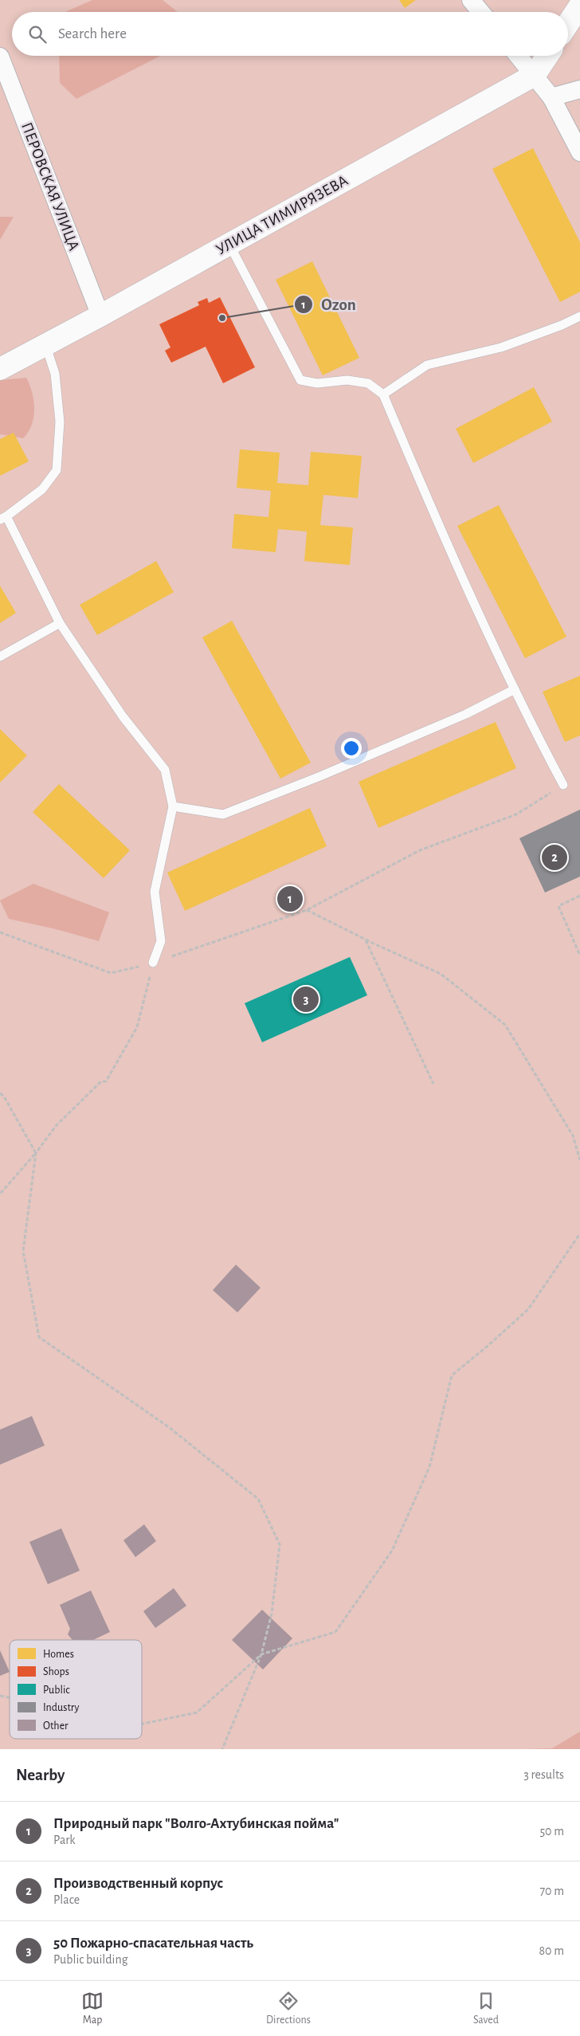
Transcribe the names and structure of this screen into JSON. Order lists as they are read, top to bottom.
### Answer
{
  "streets": {
    "street": ["ПЕРОВСКАЯ УЛИЦА", "УЛИЦА ТИМИРЯЗЕВА"]
  },
  "crossings": [
    ["ПЕРОВСКАЯ УЛИЦА", "УЛИЦА ТИМИРЯЗЕВА"]
  ],
  "places": ["Ozon"],
  "legend": [
    "Homes",
    "Shops",
    "Public",
    "Industry",
    "Other"
  ],
  "page": {
    "search": "Search here",
    "pins": ["2", "1", "3"],
    "heading": ["Nearby", "3 results"],
    "list": [
      {
        "mark": "1",
        "name": "Природный парк \"Волго-Ахтубинская пойма\"",
        "note": "Park",
        "value": "50 m"
      },
      {
        "mark": "2",
        "name": "Производственный корпус",
        "note": "Place",
        "value": "70 m"
      },
      {
        "mark": "3",
        "name": "50 Пожарно-спасательная часть",
        "note": "Public building",
        "value": "80 m"
      }
    ],
    "nav": ["Map", "Directions", "Saved"]
  }
}
